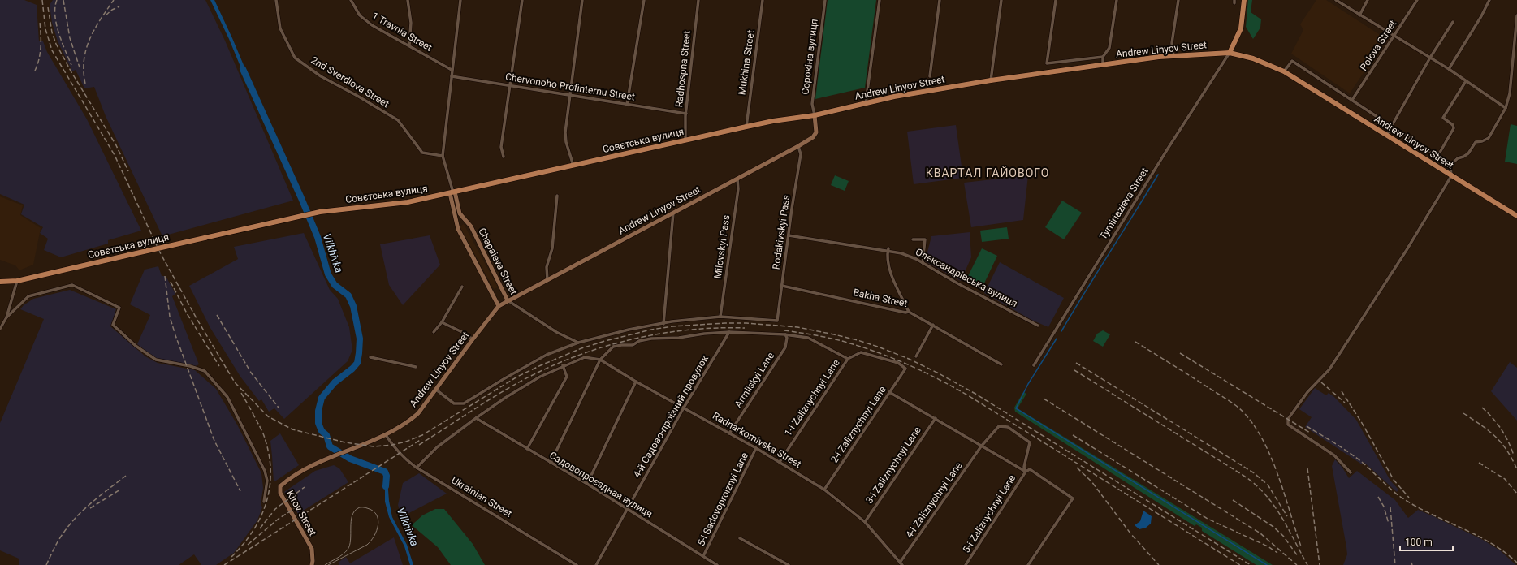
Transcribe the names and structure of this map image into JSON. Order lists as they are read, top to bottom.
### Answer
{
  "streets": {
    "main road": ["Andrew Linyov Street", "Совєтська вулиця"],
    "street": [
      "1 Travnia Street",
      "Polova Street",
      "Сорокіна вулиця",
      "Mukhina Street",
      "Radhospna Street",
      "2nd Sverdlova Street",
      "Chervonoho Profinternu Street",
      "Tymiriazieva Street",
      "Rodakivskyi Pass",
      "Milovskyi Pass",
      "Chapaieva Street",
      "Олександрівська вулиця",
      "Bakha Street",
      "Armiiskyi Lane",
      "1-i Zaliznychnyi Lane",
      "4-й Садово-проїзний провулок",
      "2-i Zaliznychnyi Lane",
      "Radnarkomivska Street",
      "3-i Zaliznychnyi Lane",
      "Садовопроєздная вулиця",
      "Ukrainian Street",
      "5-i Sadovoproiznyi Lane",
      "4-i Zaliznychnyi Lane",
      "Kirov Street",
      "5-i Zaliznychnyi Lane"
    ]
  },
  "crossings": [
    ["1 Travnia Street", "Chapaieva Street"],
    ["Andrew Linyov Street", "Сорокіна вулиця"],
    ["Andrew Linyov Street", "Совєтська вулиця"],
    ["Andrew Linyov Street", "Tymiriazieva Street"],
    ["Andrew Linyov Street", "Rodakivskyi Pass"],
    ["Andrew Linyov Street", "Milovskyi Pass"],
    ["Andrew Linyov Street", "Chapaieva Street"],
    ["Andrew Linyov Street", "Ukrainian Street"],
    ["Andrew Linyov Street", "Kirov Street"],
    ["Сорокіна вулиця", "Совєтська вулиця"],
    ["Mukhina Street", "Совєтська вулиця"],
    ["Radhospna Street", "Chervonoho Profinternu Street"],
    ["Radhospna Street", "Совєтська вулиця"],
    ["2nd Sverdlova Street", "Chapaieva Street"],
    ["Chervonoho Profinternu Street", "Chapaieva Street"],
    ["Совєтська вулиця", "Chapaieva Street"],
    ["Rodakivskyi Pass", "Milovskyi Pass"],
    ["Rodakivskyi Pass", "Олександрівська вулиця"],
    ["Rodakivskyi Pass", "Bakha Street"],
    ["Armiiskyi Lane", "Radnarkomivska Street"],
    ["1-i Zaliznychnyi Lane", "2-i Zaliznychnyi Lane"],
    ["1-i Zaliznychnyi Lane", "Radnarkomivska Street"],
    ["4-й Садово-проїзний провулок", "Radnarkomivska Street"],
    ["4-й Садово-проїзний провулок", "Садовопроєздная вулиця"],
    ["2-i Zaliznychnyi Lane", "Radnarkomivska Street"],
    ["Radnarkomivska Street", "3-i Zaliznychnyi Lane"],
    ["Radnarkomivska Street", "5-i Sadovoproiznyi Lane"],
    ["Radnarkomivska Street", "4-i Zaliznychnyi Lane"],
    ["Садовопроєздная вулиця", "5-i Sadovoproiznyi Lane"],
    ["4-i Zaliznychnyi Lane", "5-i Zaliznychnyi Lane"]
  ],
  "districts": ["КВАРТАЛ ГАЙОВОГО"],
  "water": ["Vilkhivka"],
  "scale_bar": "100 m"
}
